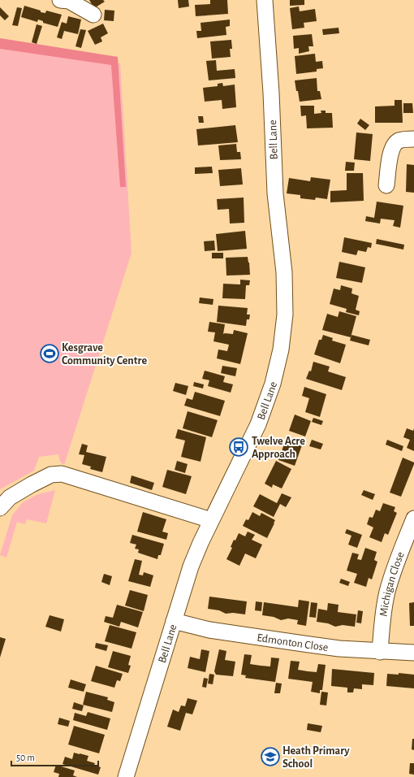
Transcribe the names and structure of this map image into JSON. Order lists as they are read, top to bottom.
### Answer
{
  "streets": {
    "street": ["Bell Lane", "Michigan Close", "Edmonton Close"]
  },
  "crossings": [
    ["Bell Lane", "Edmonton Close"],
    ["Michigan Close", "Edmonton Close"]
  ],
  "places": {
    "sports": ["Kesgrave Community Centre"],
    "bus stop": ["Twelve Acre Approach"],
    "school or university": ["Heath Primary School"]
  },
  "scale_bar": "50 m"
}
